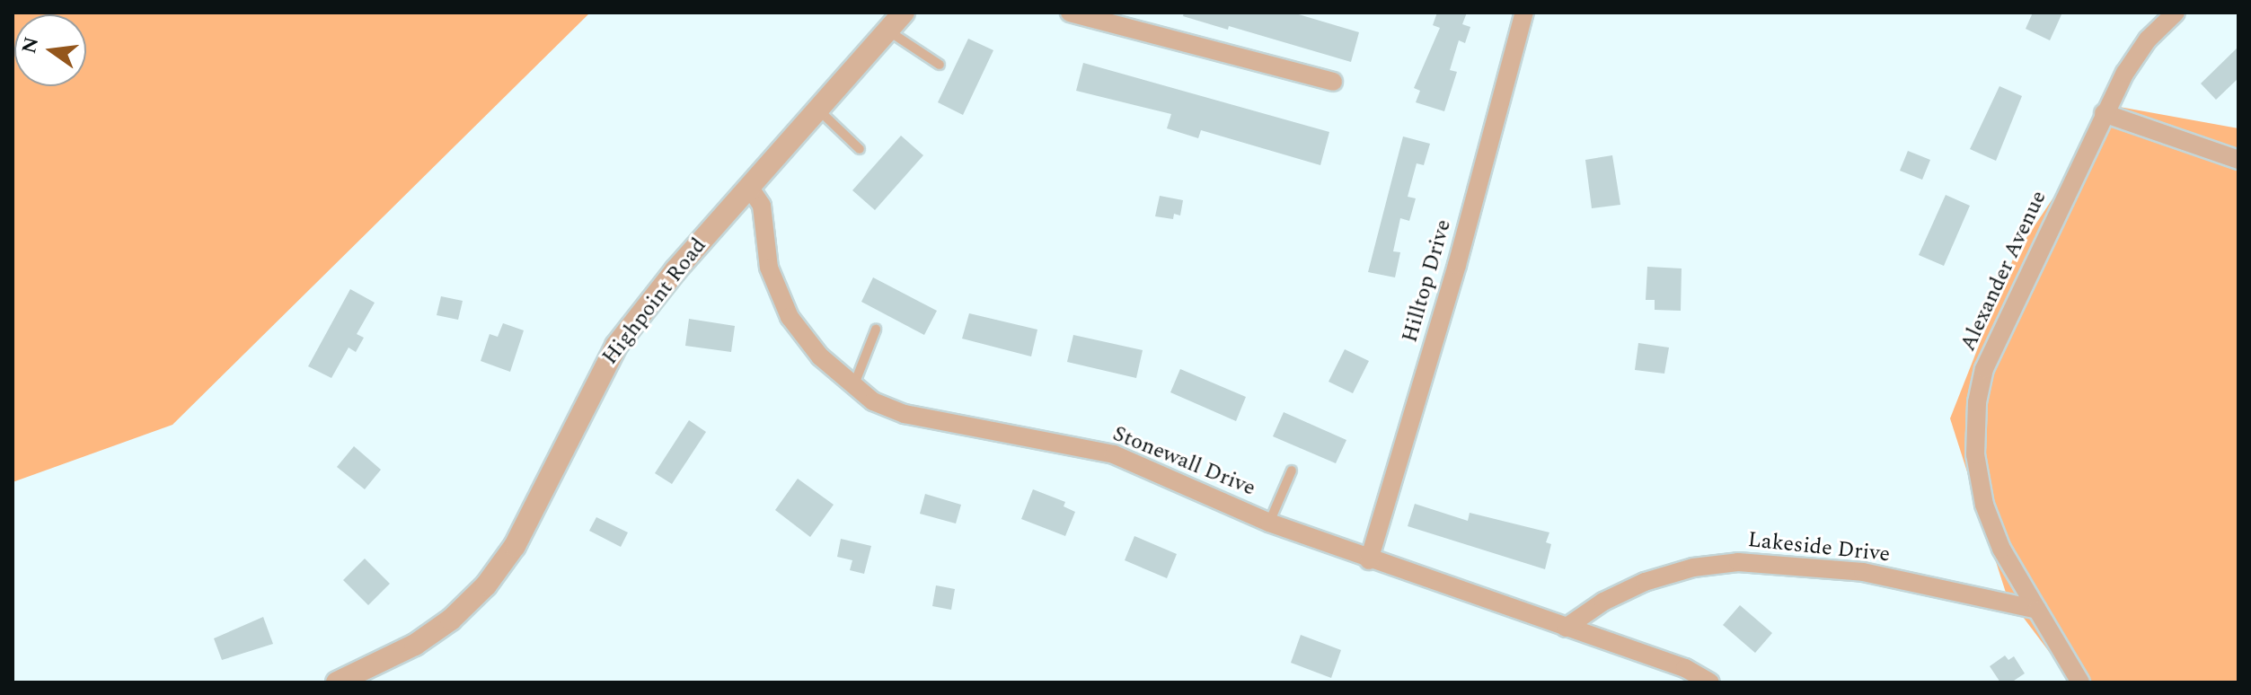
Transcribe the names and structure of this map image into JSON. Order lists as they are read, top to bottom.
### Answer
{
  "streets": {
    "street": [
      "Alexander Avenue",
      "Hilltop Drive",
      "Highpoint Road",
      "Stonewall Drive",
      "Lakeside Drive"
    ]
  },
  "crossings": [
    ["Alexander Avenue", "Lakeside Drive"],
    ["Hilltop Drive", "Stonewall Drive"],
    ["Highpoint Road", "Stonewall Drive"],
    ["Stonewall Drive", "Lakeside Drive"]
  ],
  "north": "left"
}
